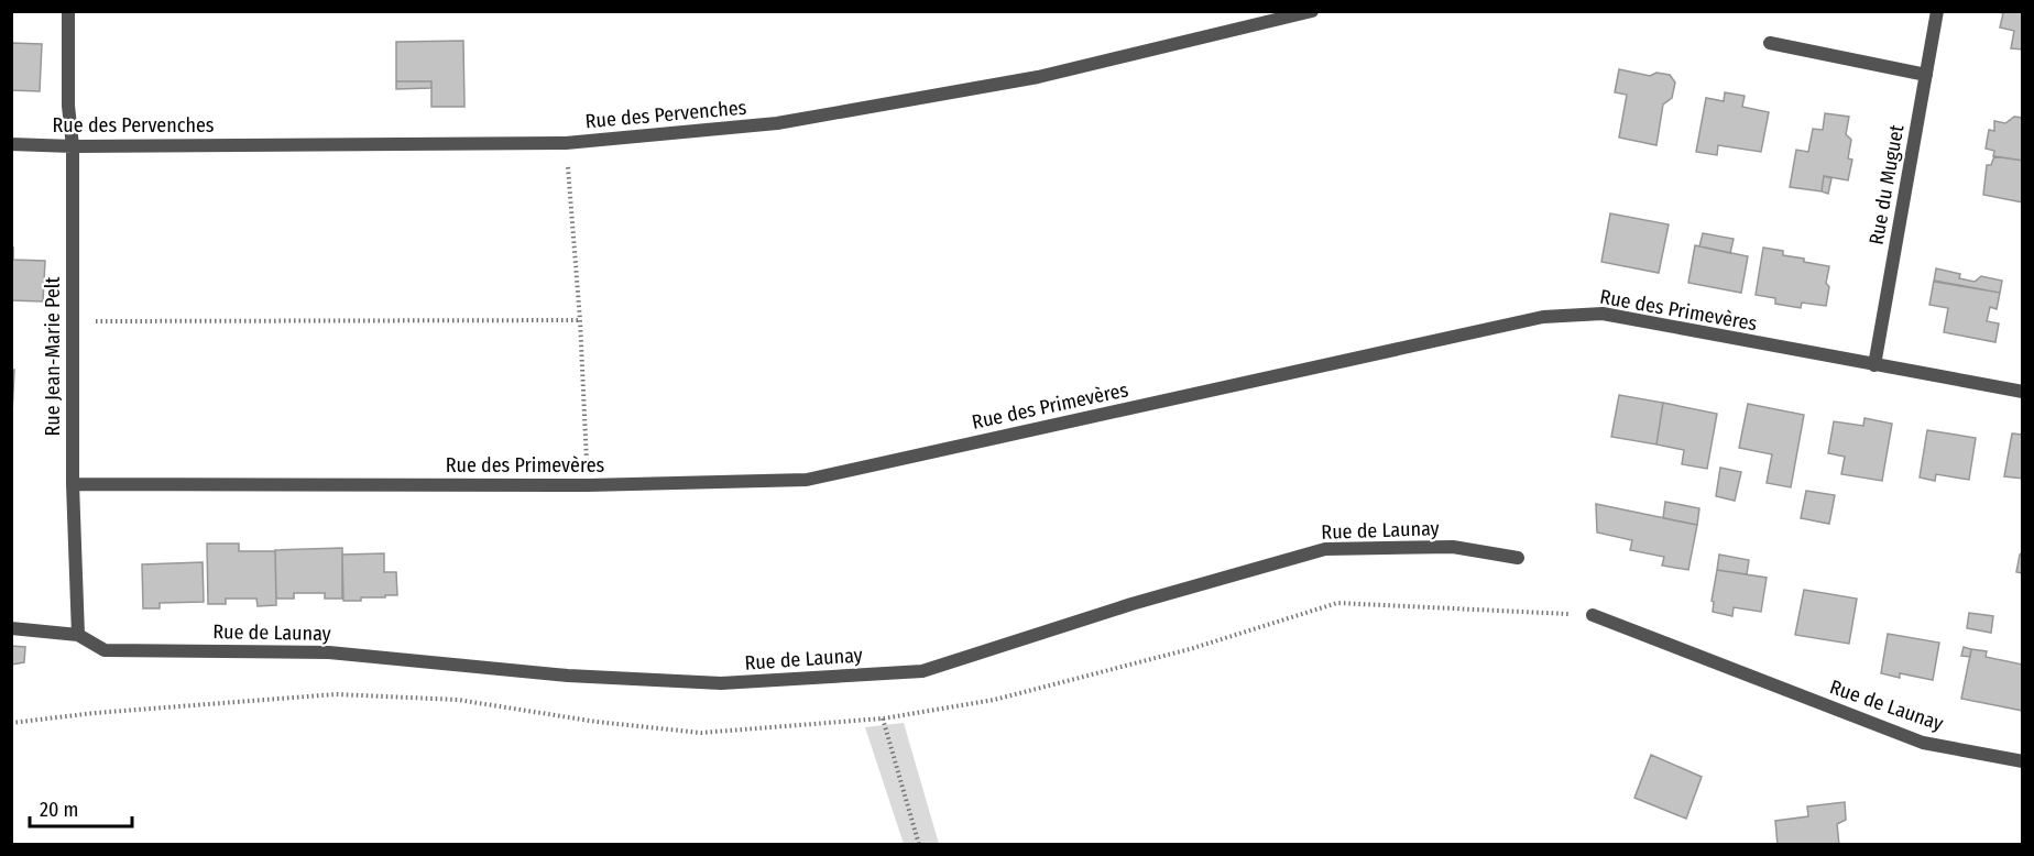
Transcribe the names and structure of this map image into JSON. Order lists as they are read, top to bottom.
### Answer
{
  "streets": {
    "street": [
      "Rue des Pervenches",
      "Rue du Muguet",
      "Rue des Primevères",
      "Rue Jean-Marie Pelt",
      "Rue de Launay"
    ]
  },
  "crossings": [
    ["Rue des Pervenches", "Rue Jean-Marie Pelt"],
    ["Rue du Muguet", "Rue des Primevères"],
    ["Rue des Primevères", "Rue Jean-Marie Pelt"],
    ["Rue Jean-Marie Pelt", "Rue de Launay"]
  ],
  "scale_bar": "20 m"
}
